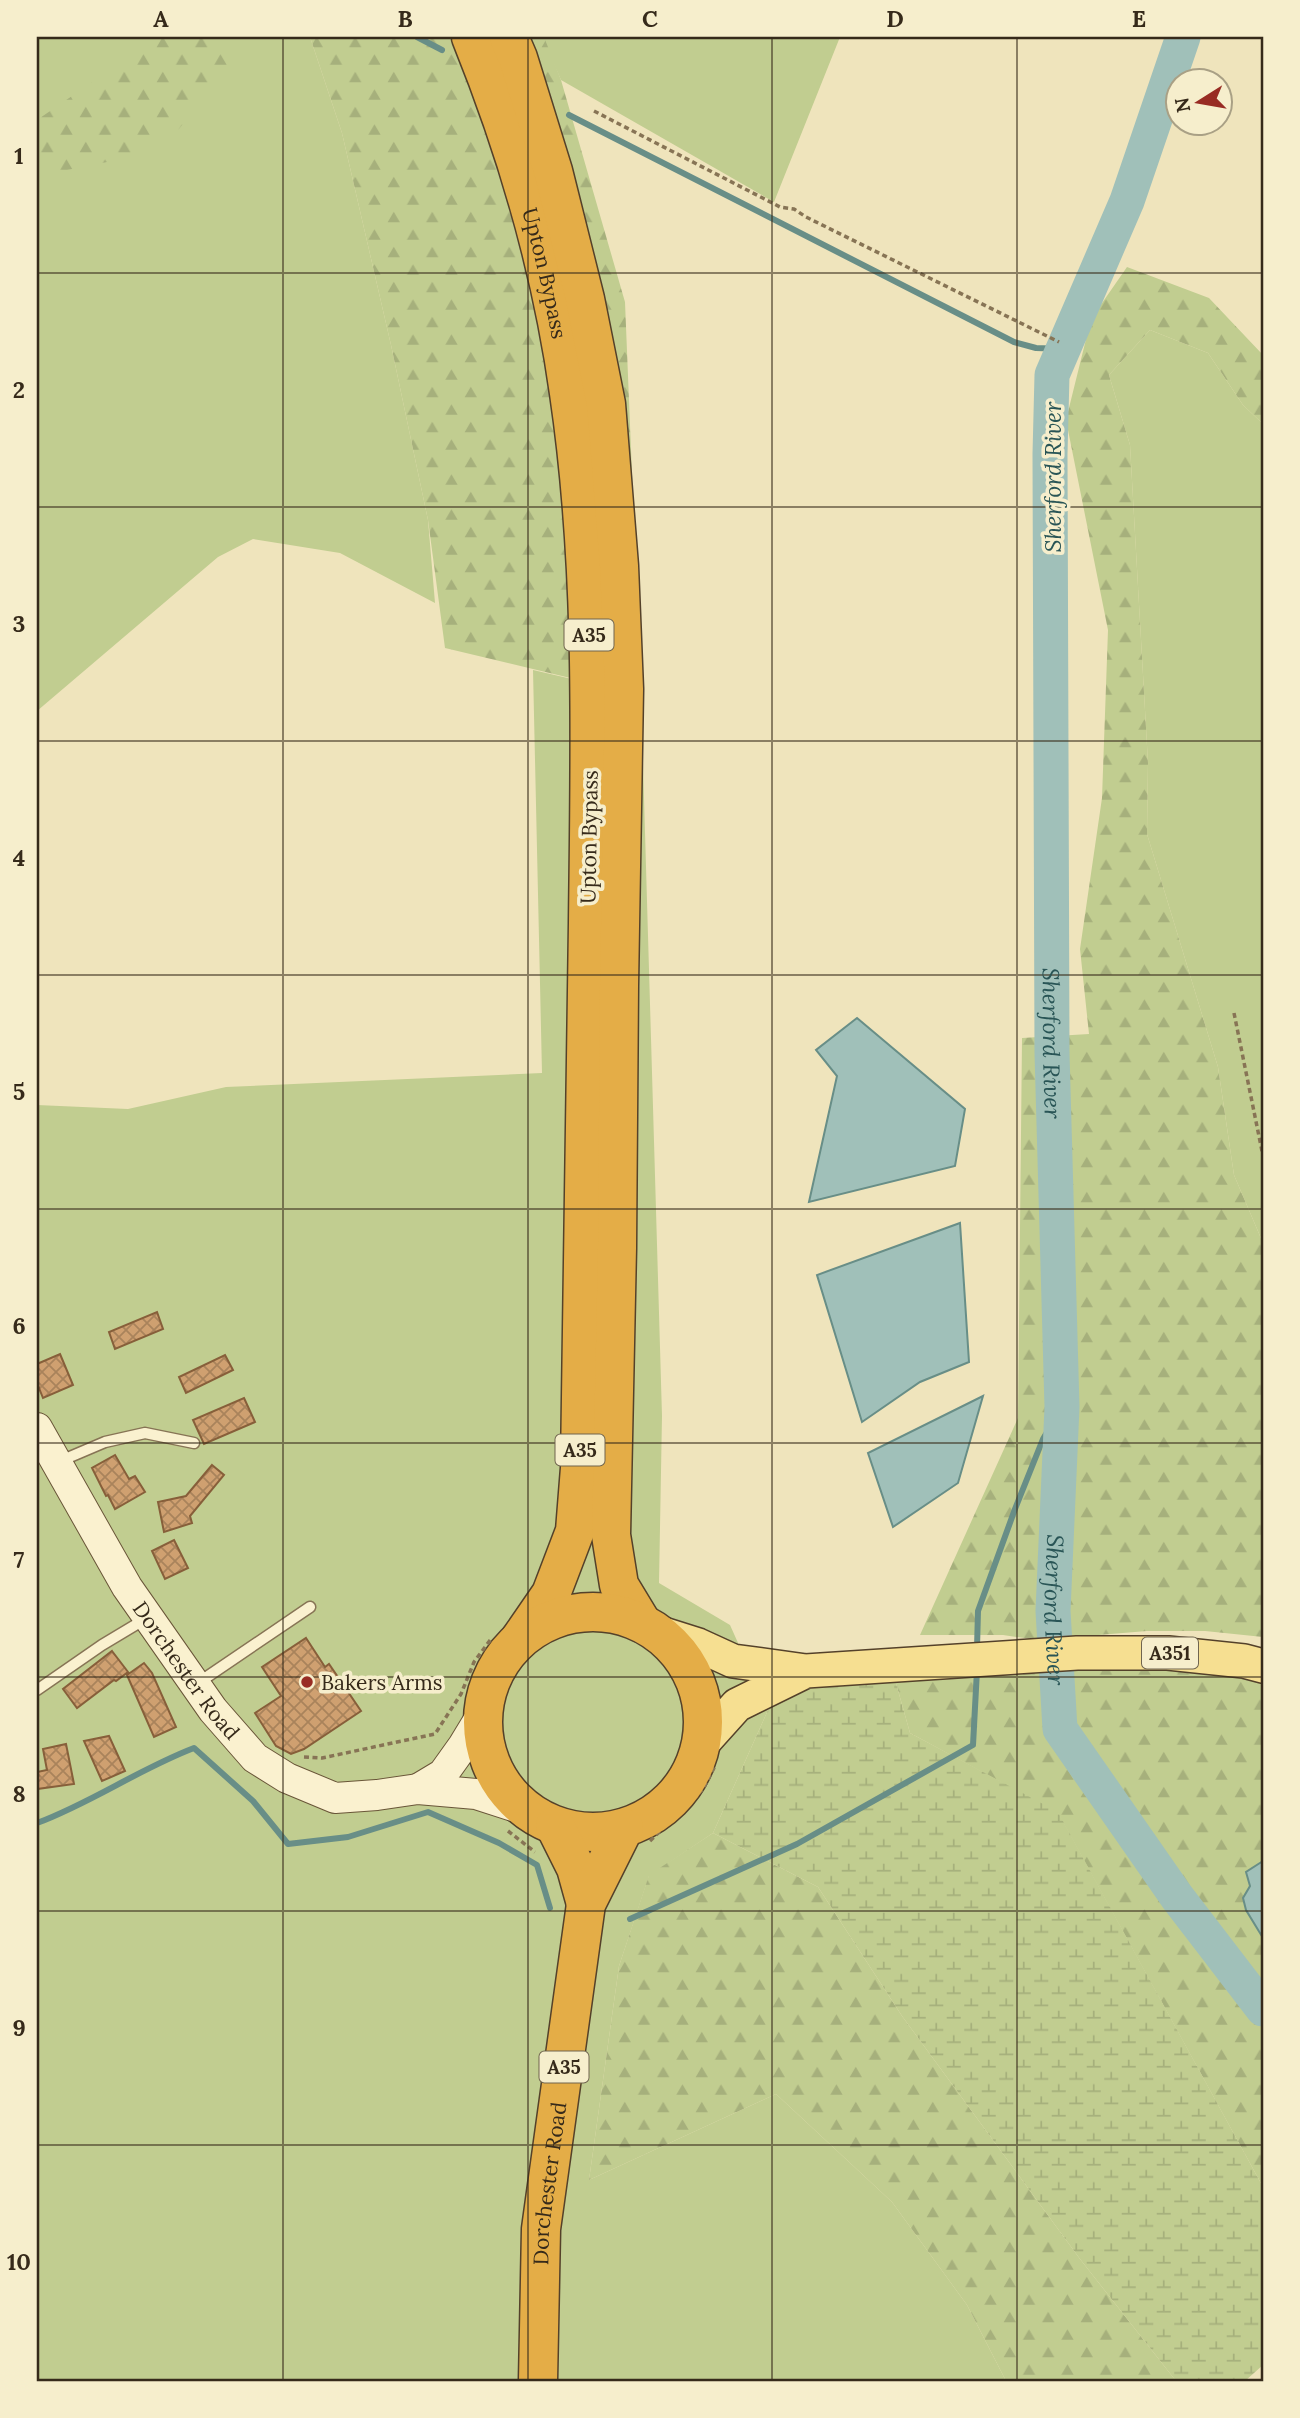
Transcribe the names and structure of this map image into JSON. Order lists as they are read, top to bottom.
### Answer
{
  "streets": {
    "highway": ["Upton Bypass", "A35", "Dorchester Road"],
    "main road": ["A351"]
  },
  "crossings": [
    ["Upton Bypass", "A351"],
    ["Upton Bypass", "Dorchester Road"],
    ["A351", "Dorchester Road"]
  ],
  "water": ["Sherford River"],
  "places": ["Bakers Arms"],
  "north": "left",
  "grid": {
    "columns": [
      "A",
      "B",
      "C",
      "D",
      "E"
    ],
    "rows": [
      "1",
      "2",
      "3",
      "4",
      "5",
      "6",
      "7",
      "8",
      "9",
      "10"
    ]
  }
}
